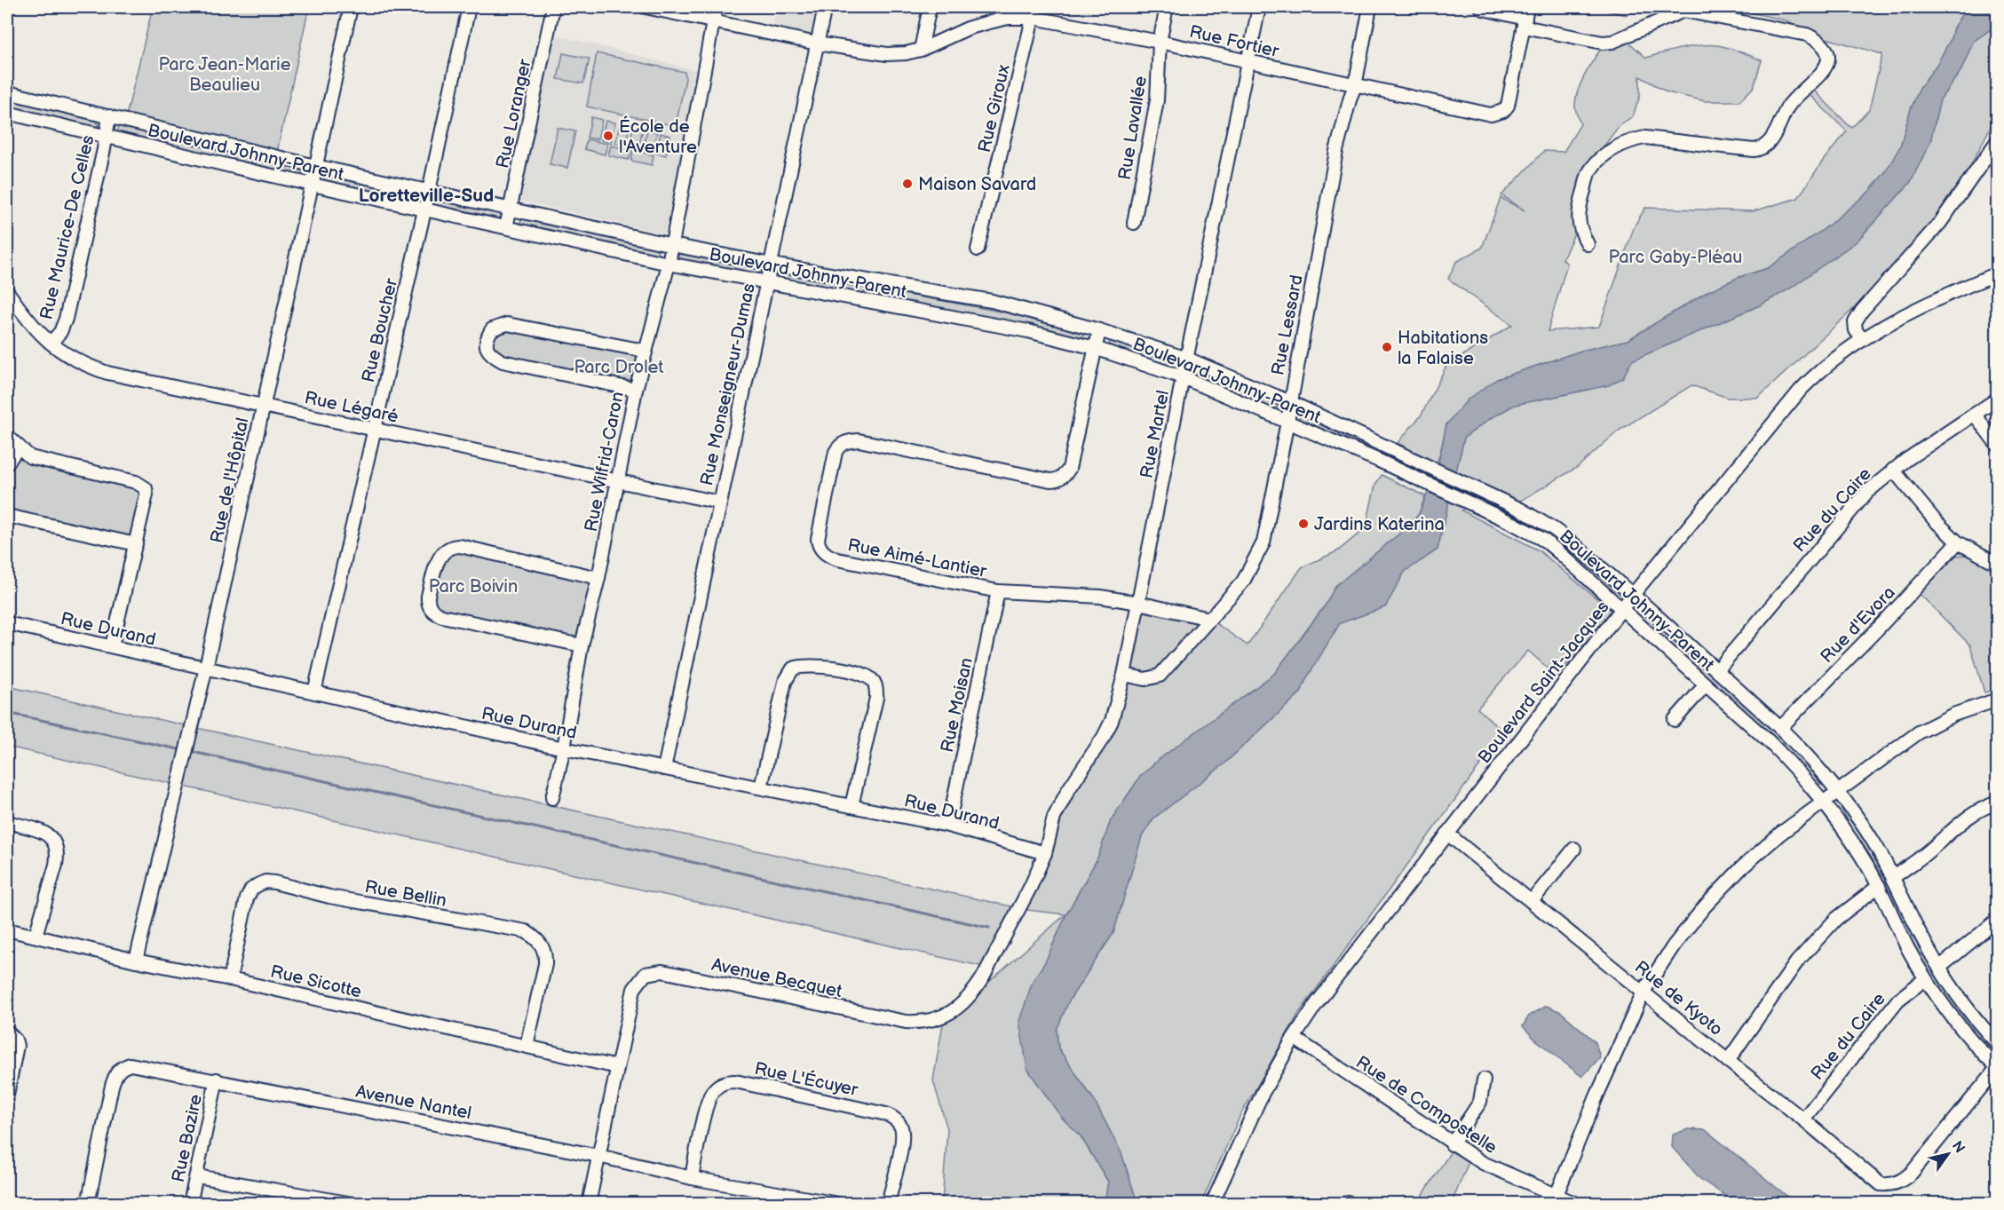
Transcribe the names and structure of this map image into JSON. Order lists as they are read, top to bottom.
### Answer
{
  "streets": {
    "street": [
      "Rue Fortier",
      "Rue Giroux",
      "Rue Loranger",
      "Rue Lavallée",
      "Boulevard Johnny-Parent",
      "Rue Maurice-De Celles",
      "Rue Lessard",
      "Rue Boucher",
      "Rue Monseigneur-Dumas",
      "Rue Légaré",
      "Rue Martel",
      "Rue Wilfrid-Caron",
      "Rue de l'Hôpital",
      "Rue du Caire",
      "Rue Aimé-Lantier",
      "Rue d'Evora",
      "Rue Durand",
      "Boulevard Saint-Jacques",
      "Rue Moisan",
      "Rue Bellin",
      "Avenue Becquet",
      "Rue Sicotte",
      "Rue de Kyoto",
      "Rue L'Écuyer",
      "Avenue Nantel",
      "Rue de Compostelle",
      "Rue Bazire"
    ]
  },
  "crossings": [
    ["Rue Fortier", "Rue Giroux"],
    ["Rue Fortier", "Rue Lavallée"],
    ["Rue Fortier", "Rue Lessard"],
    ["Rue Fortier", "Rue Monseigneur-Dumas"],
    ["Rue Fortier", "Rue Martel"],
    ["Rue Fortier", "Rue Wilfrid-Caron"],
    ["Rue Loranger", "Boulevard Johnny-Parent"],
    ["Boulevard Johnny-Parent", "Rue Maurice-De Celles"],
    ["Boulevard Johnny-Parent", "Rue Lessard"],
    ["Boulevard Johnny-Parent", "Rue Boucher"],
    ["Boulevard Johnny-Parent", "Rue Monseigneur-Dumas"],
    ["Boulevard Johnny-Parent", "Rue Martel"],
    ["Boulevard Johnny-Parent", "Rue Wilfrid-Caron"],
    ["Boulevard Johnny-Parent", "Rue de l'Hôpital"],
    ["Boulevard Johnny-Parent", "Rue du Caire"],
    ["Boulevard Johnny-Parent", "Rue Aimé-Lantier"],
    ["Boulevard Johnny-Parent", "Rue d'Evora"],
    ["Boulevard Johnny-Parent", "Boulevard Saint-Jacques"],
    ["Boulevard Johnny-Parent", "Rue de Kyoto"],
    ["Rue Maurice-De Celles", "Rue Légaré"],
    ["Rue Lessard", "Rue Martel"],
    ["Rue Lessard", "Rue Aimé-Lantier"],
    ["Rue Boucher", "Rue Légaré"],
    ["Rue Boucher", "Rue Durand"],
    ["Rue Monseigneur-Dumas", "Rue Légaré"],
    ["Rue Monseigneur-Dumas", "Rue Durand"],
    ["Rue Légaré", "Rue Wilfrid-Caron"],
    ["Rue Légaré", "Rue de l'Hôpital"],
    ["Rue Martel", "Rue Aimé-Lantier"],
    ["Rue Martel", "Rue Durand"],
    ["Rue Martel", "Avenue Becquet"],
    ["Rue Wilfrid-Caron", "Rue Durand"],
    ["Rue de l'Hôpital", "Rue Durand"],
    ["Rue de l'Hôpital", "Rue Sicotte"],
    ["Rue du Caire", "Rue de Kyoto"],
    ["Rue Aimé-Lantier", "Rue Moisan"],
    ["Rue Durand", "Rue Moisan"],
    ["Rue Durand", "Avenue Becquet"],
    ["Boulevard Saint-Jacques", "Rue de Kyoto"],
    ["Boulevard Saint-Jacques", "Rue de Compostelle"],
    ["Rue Bellin", "Rue Sicotte"],
    ["Avenue Becquet", "Rue Sicotte"],
    ["Avenue Becquet", "Avenue Nantel"],
    ["Rue L'Écuyer", "Avenue Nantel"],
    ["Avenue Nantel", "Rue Bazire"]
  ],
  "districts": ["Loretteville-Sud"],
  "parks": [
    "Parc Jean-Marie Beaulieu",
    "Parc Gaby-Pléau",
    "Parc Drolet",
    "Parc Boivin"
  ],
  "places": [
    "École de l'Aventure",
    "Maison Savard",
    "Habitations la Falaise",
    "Jardins Katerina"
  ],
  "north": "top right"
}
